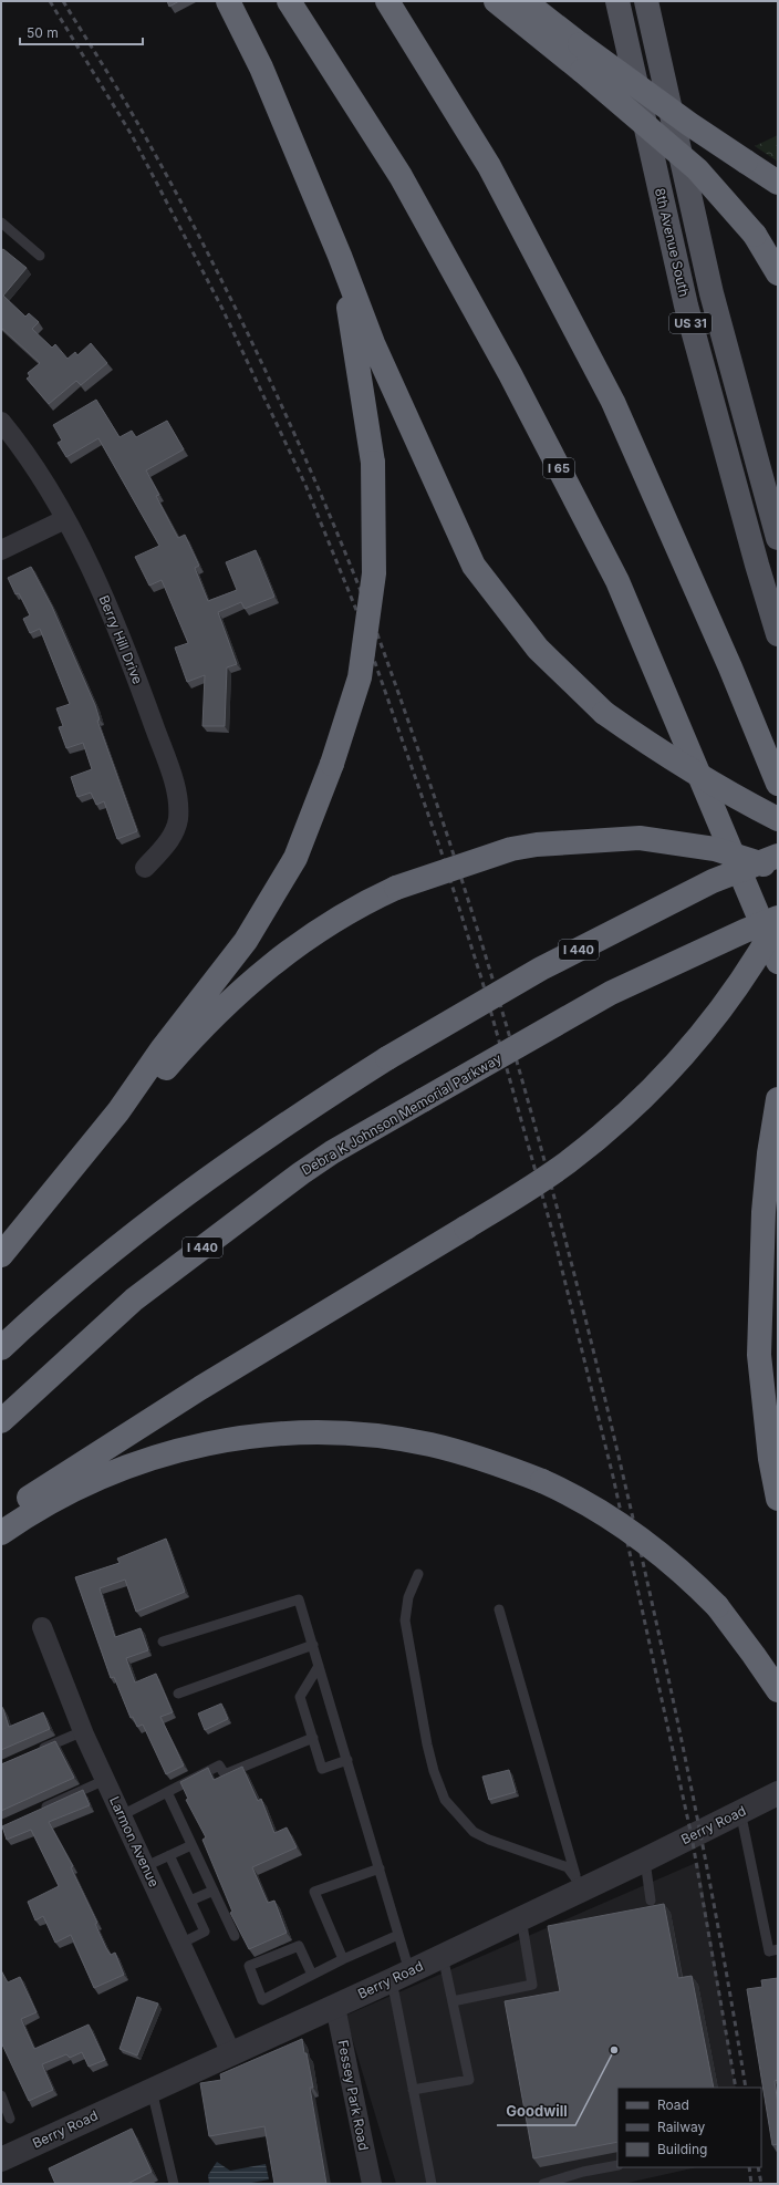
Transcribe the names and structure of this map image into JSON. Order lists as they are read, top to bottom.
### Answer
{
  "streets": {
    "highway": ["I 65", "I 440", "Debra K Johnson Memorial Parkway"],
    "main road": ["8th Avenue South", "US 31"],
    "street": [
      "Berry Hill Drive",
      "Berry Road",
      "Larmon Avenue",
      "Fessey Park Road"
    ]
  },
  "crossings": [
    ["Berry Road", "Larmon Avenue"],
    ["Berry Road", "Fessey Park Road"]
  ],
  "places": ["Goodwill"],
  "legend": ["Road", "Railway", "Building"],
  "scale_bar": "50 m"
}
